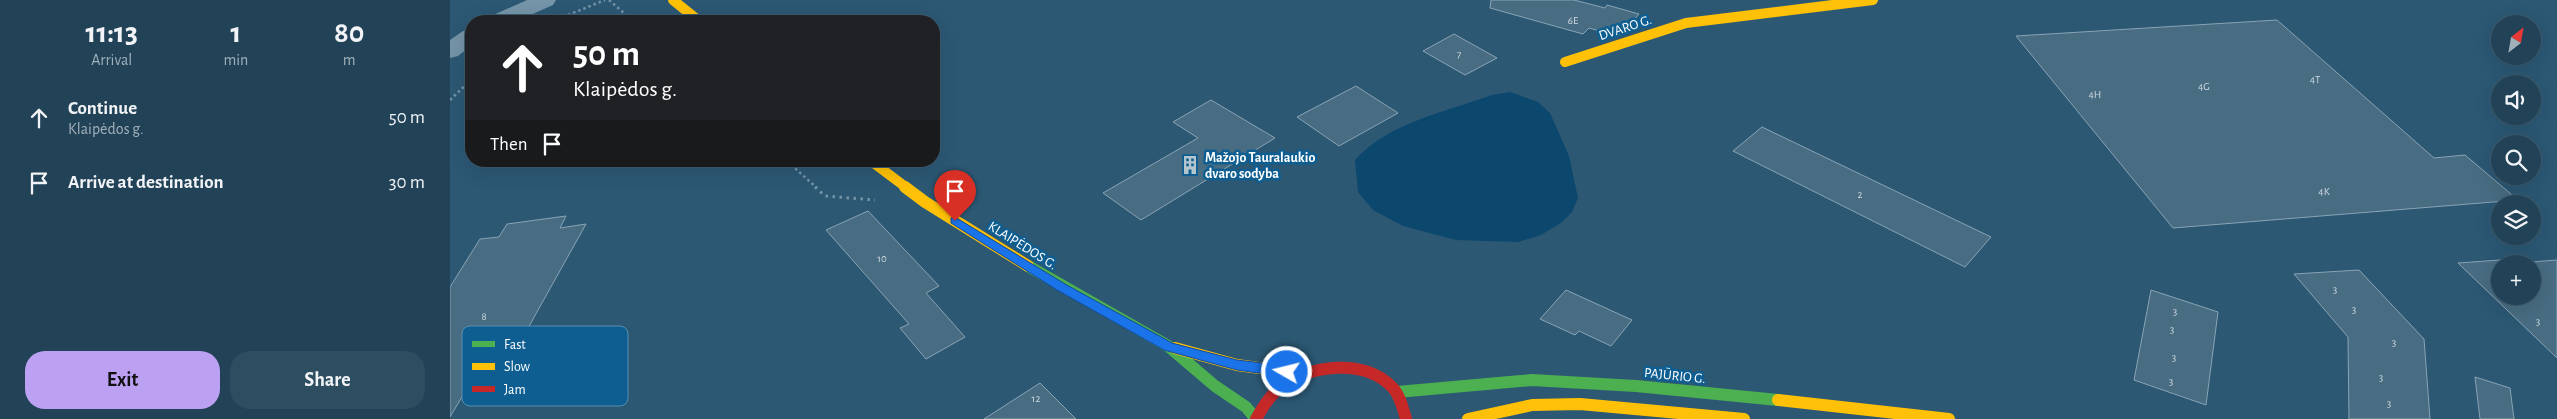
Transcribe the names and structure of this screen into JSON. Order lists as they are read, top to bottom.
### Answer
{
  "streets": {
    "main road": ["DVARO G.", "KLAIPĖDOS G.", "PAJŪRIO G."]
  },
  "places": {
    "building": ["Mažojo Tauralaukio dvaro sodyba"]
  },
  "house_numbers": [
    "6E",
    "7",
    "4T",
    "4G",
    "4H",
    "4K",
    "2",
    "10",
    "3",
    "3",
    "3",
    "8",
    "3",
    "3",
    "3",
    "3",
    "3",
    "3",
    "12",
    "3"
  ],
  "legend": ["Fast", "Slow", "Jam"],
  "north": "top right",
  "page": {
    "eta": [
      "11:13",
      "Arrival",
      "1",
      "min",
      "80",
      "m"
    ],
    "map_buttons": "+",
    "turn": ["50 m", "Klaipėdos g."],
    "list": [
      {
        "name": "Continue",
        "note": "Klaipėdos g.",
        "value": "50 m"
      },
      {
        "name": "Arrive at destination",
        "value": "30 m"
      }
    ],
    "then": "Then",
    "buttons": ["Exit", "Share"]
  }
}
